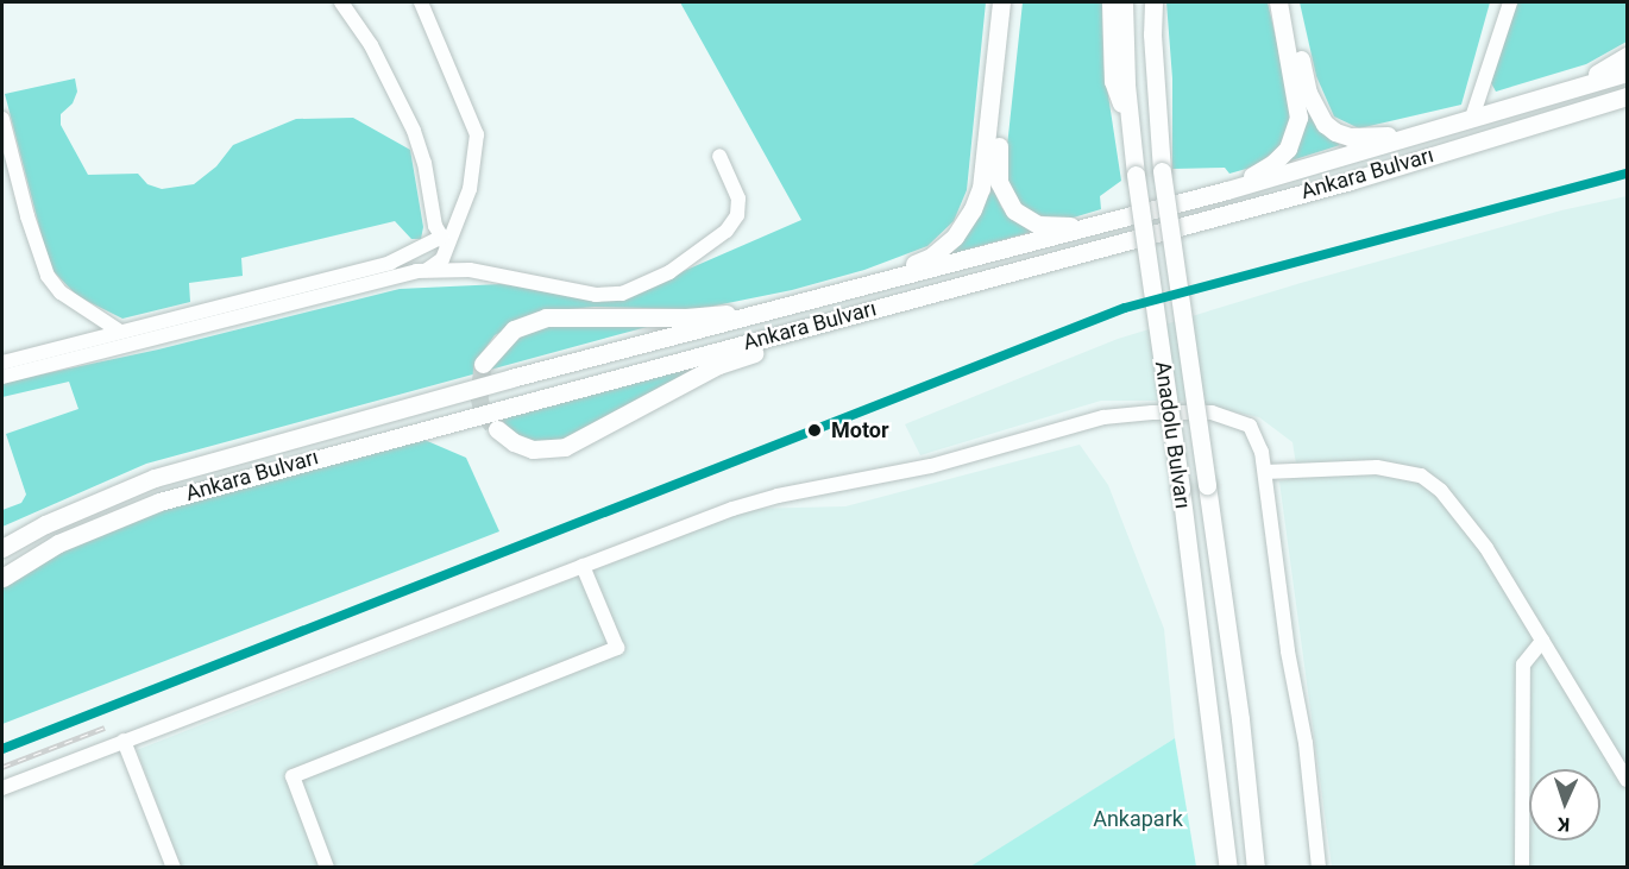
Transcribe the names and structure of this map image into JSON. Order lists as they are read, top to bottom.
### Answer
{
  "streets": {
    "main road": ["Ankara Bulvarı", "Anadolu Bulvarı"]
  },
  "parks": ["Ankapark"],
  "places": ["Motor"],
  "north": "bottom"
}
